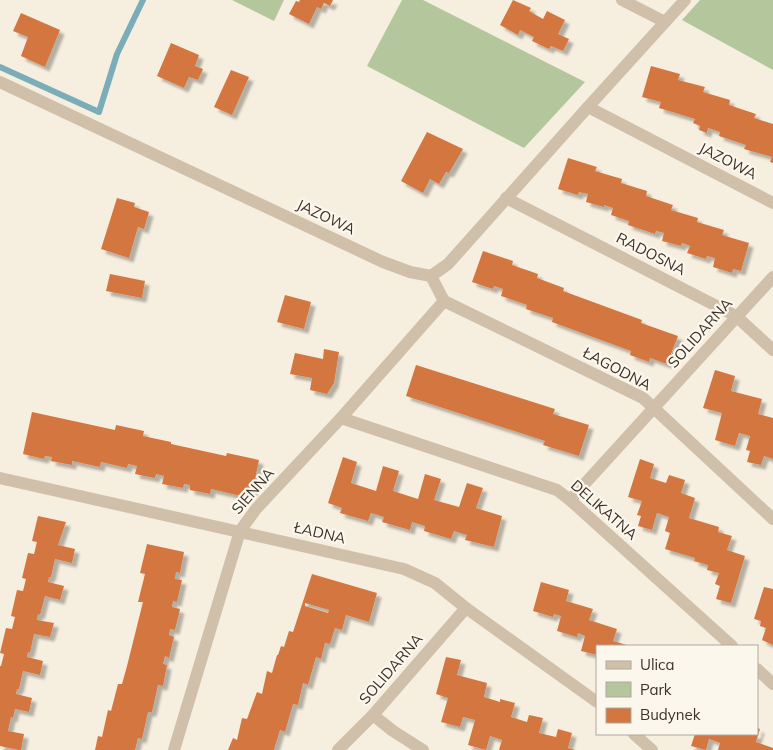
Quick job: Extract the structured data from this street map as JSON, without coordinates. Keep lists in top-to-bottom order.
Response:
{
  "streets": {
    "street": [
      "JAZOWA",
      "RADOSNA",
      "SOLIDARNA",
      "ŁAGODNA",
      "SIENNA",
      "DELIKATNA",
      "ŁADNA"
    ]
  },
  "crossings": [
    ["RADOSNA", "SOLIDARNA"],
    ["SOLIDARNA", "ŁAGODNA"],
    ["SOLIDARNA", "DELIKATNA"],
    ["SOLIDARNA", "ŁADNA"],
    ["ŁAGODNA", "SIENNA"],
    ["SIENNA", "DELIKATNA"],
    ["SIENNA", "ŁADNA"]
  ],
  "legend": ["Ulica", "Park", "Budynek"]
}
